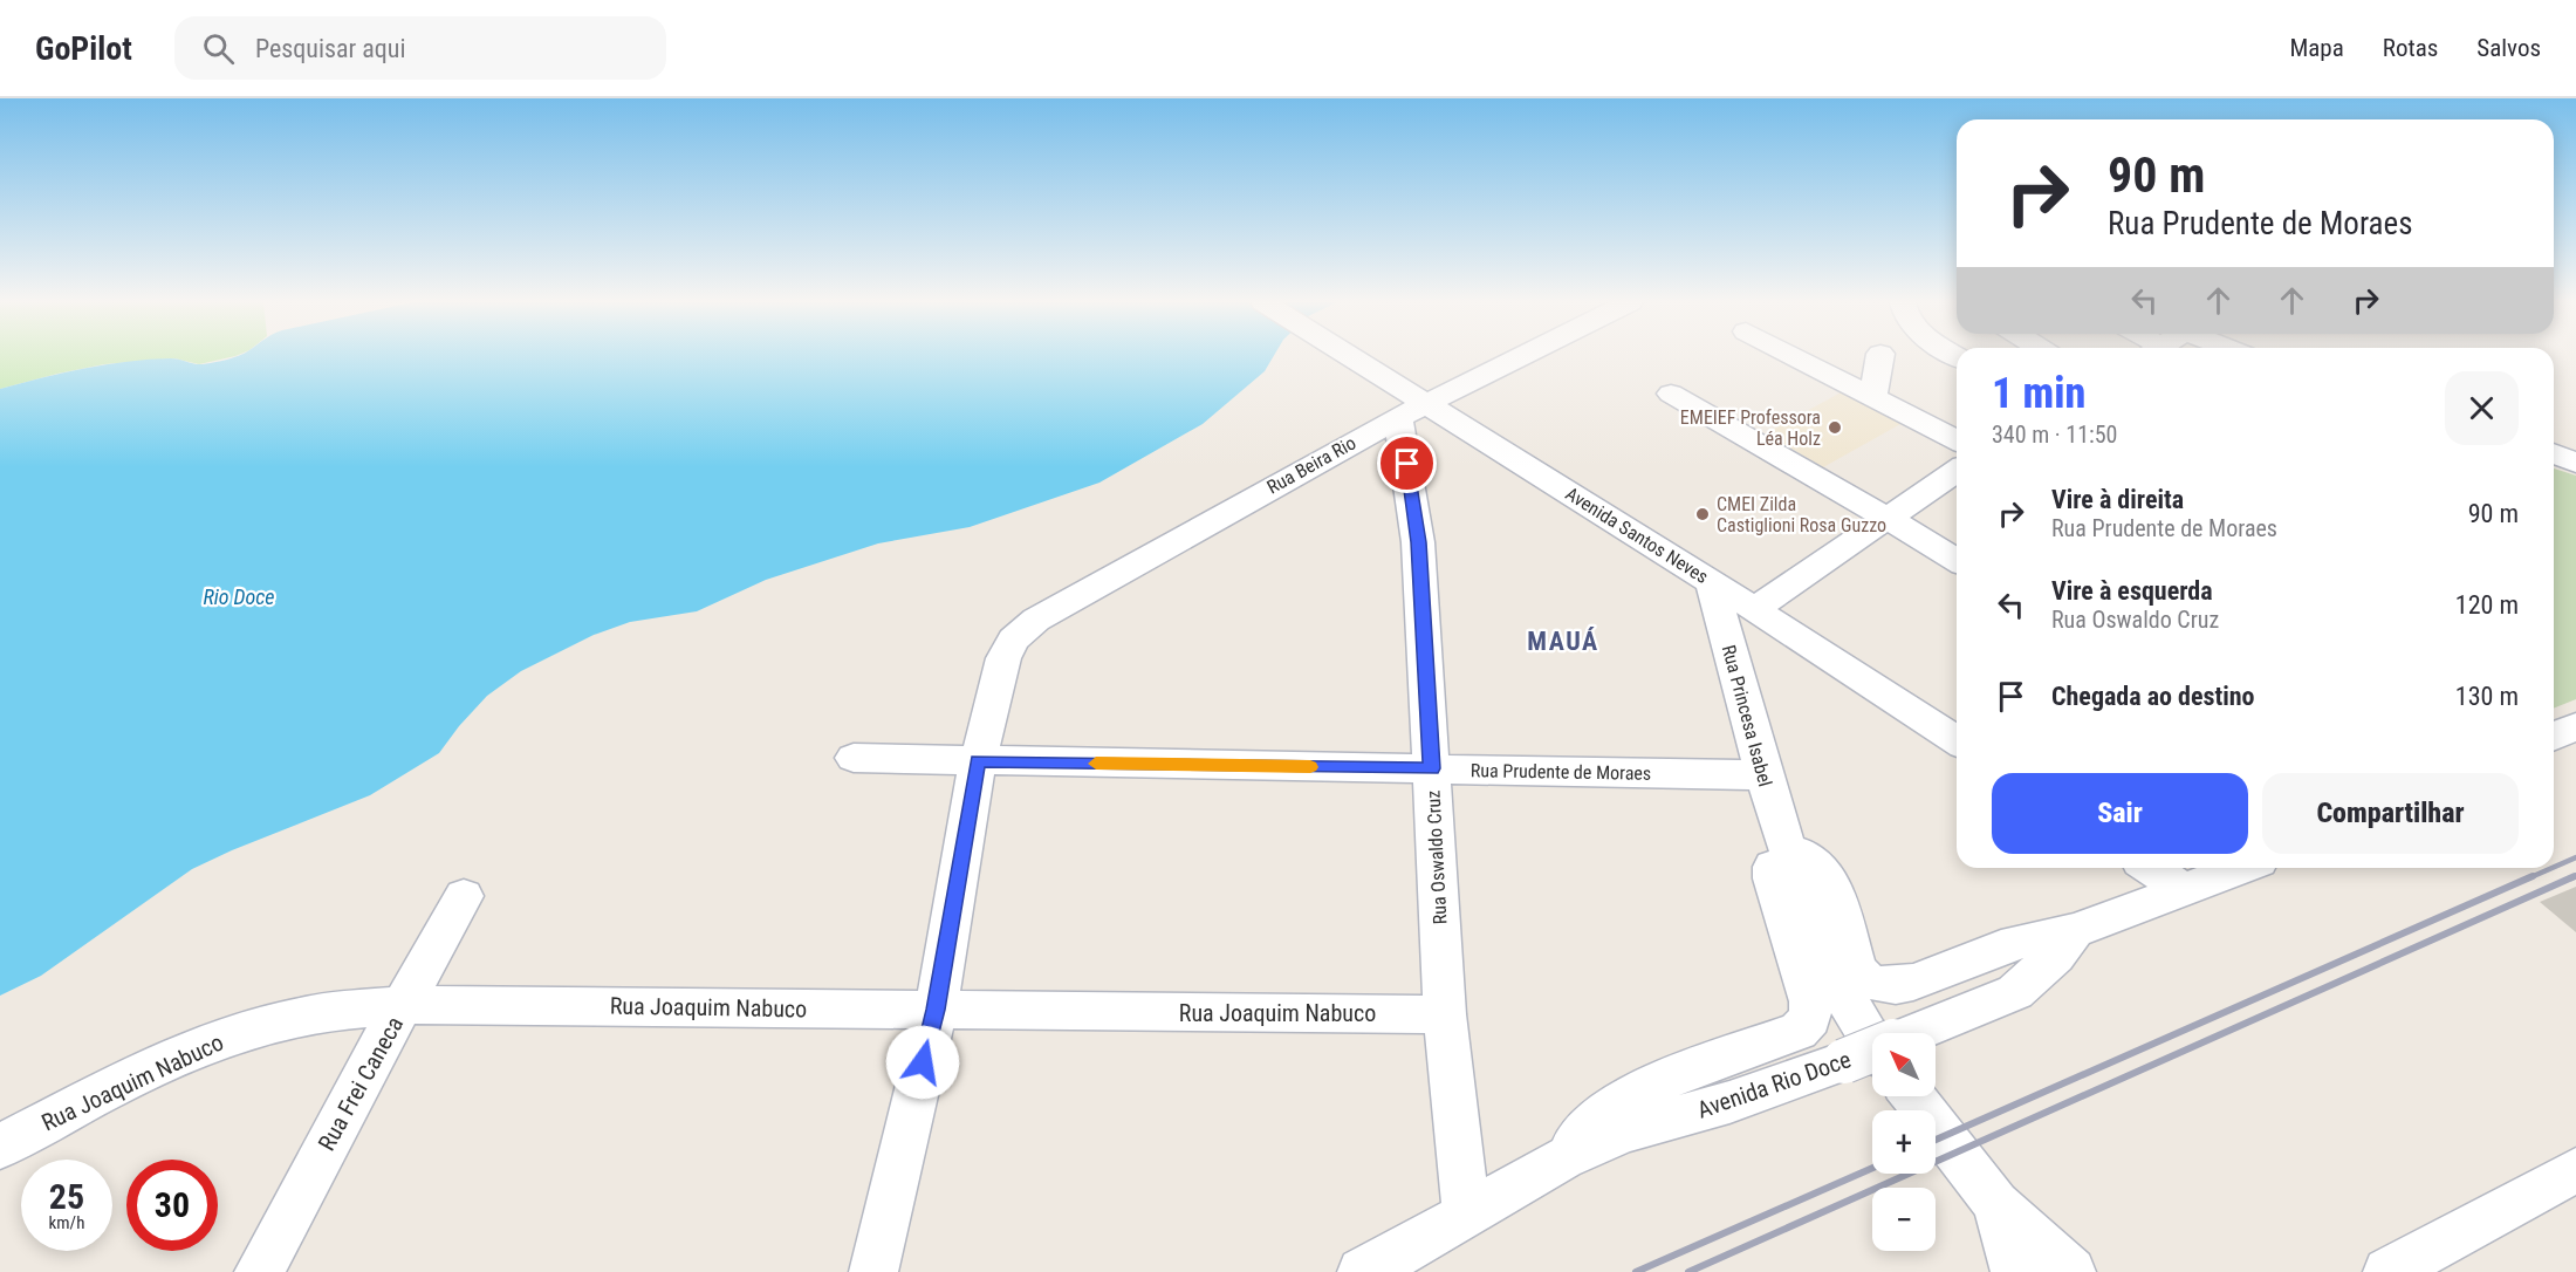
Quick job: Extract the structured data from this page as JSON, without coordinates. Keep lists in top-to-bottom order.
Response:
{
  "streets": {
    "street": [
      "Rua Beira Rio",
      "Avenida Santos Neves",
      "Rua Princesa Isabel",
      "Rua Prudente de Moraes",
      "Rua Oswaldo Cruz",
      "Rua Joaquim Nabuco",
      "Rua Frei Caneca",
      "Avenida Rio Doce"
    ]
  },
  "crossings": [
    ["Rua Beira Rio", "Avenida Santos Neves"],
    ["Rua Beira Rio", "Rua Prudente de Moraes"],
    ["Rua Beira Rio", "Rua Oswaldo Cruz"],
    ["Rua Beira Rio", "Rua Joaquim Nabuco"],
    ["Avenida Santos Neves", "Rua Princesa Isabel"],
    ["Avenida Santos Neves", "Rua Oswaldo Cruz"],
    ["Rua Princesa Isabel", "Rua Prudente de Moraes"],
    ["Rua Prudente de Moraes", "Rua Oswaldo Cruz"],
    ["Rua Oswaldo Cruz", "Rua Joaquim Nabuco"],
    ["Rua Oswaldo Cruz", "Avenida Rio Doce"],
    ["Rua Joaquim Nabuco", "Rua Frei Caneca"]
  ],
  "districts": ["MAUÁ"],
  "water": ["Rio Doce"],
  "places": ["EMEIEF Professora Léa Holz", "CMEI Zilda Castiglioni Rosa Guzzo"],
  "north": "top left",
  "page": {
    "header": "GoPilot",
    "search": "Pesquisar aqui",
    "nav": ["Mapa", "Rotas", "Salvos"],
    "turn": ["90 m", "Rua Prudente de Moraes"],
    "heading": ["1 min", "340 m · 11:50"],
    "list": [
      {
        "name": "Vire à direita",
        "note": "Rua Prudente de Moraes",
        "value": "90 m"
      },
      {
        "name": "Vire à esquerda",
        "note": "Rua Oswaldo Cruz",
        "value": "120 m"
      },
      {
        "name": "Chegada ao destino",
        "value": "130 m"
      }
    ],
    "buttons": ["Sair", "Compartilhar"],
    "map_buttons": ["+", "−"],
    "speed": "25 km/h",
    "limit": "30"
  }
}
